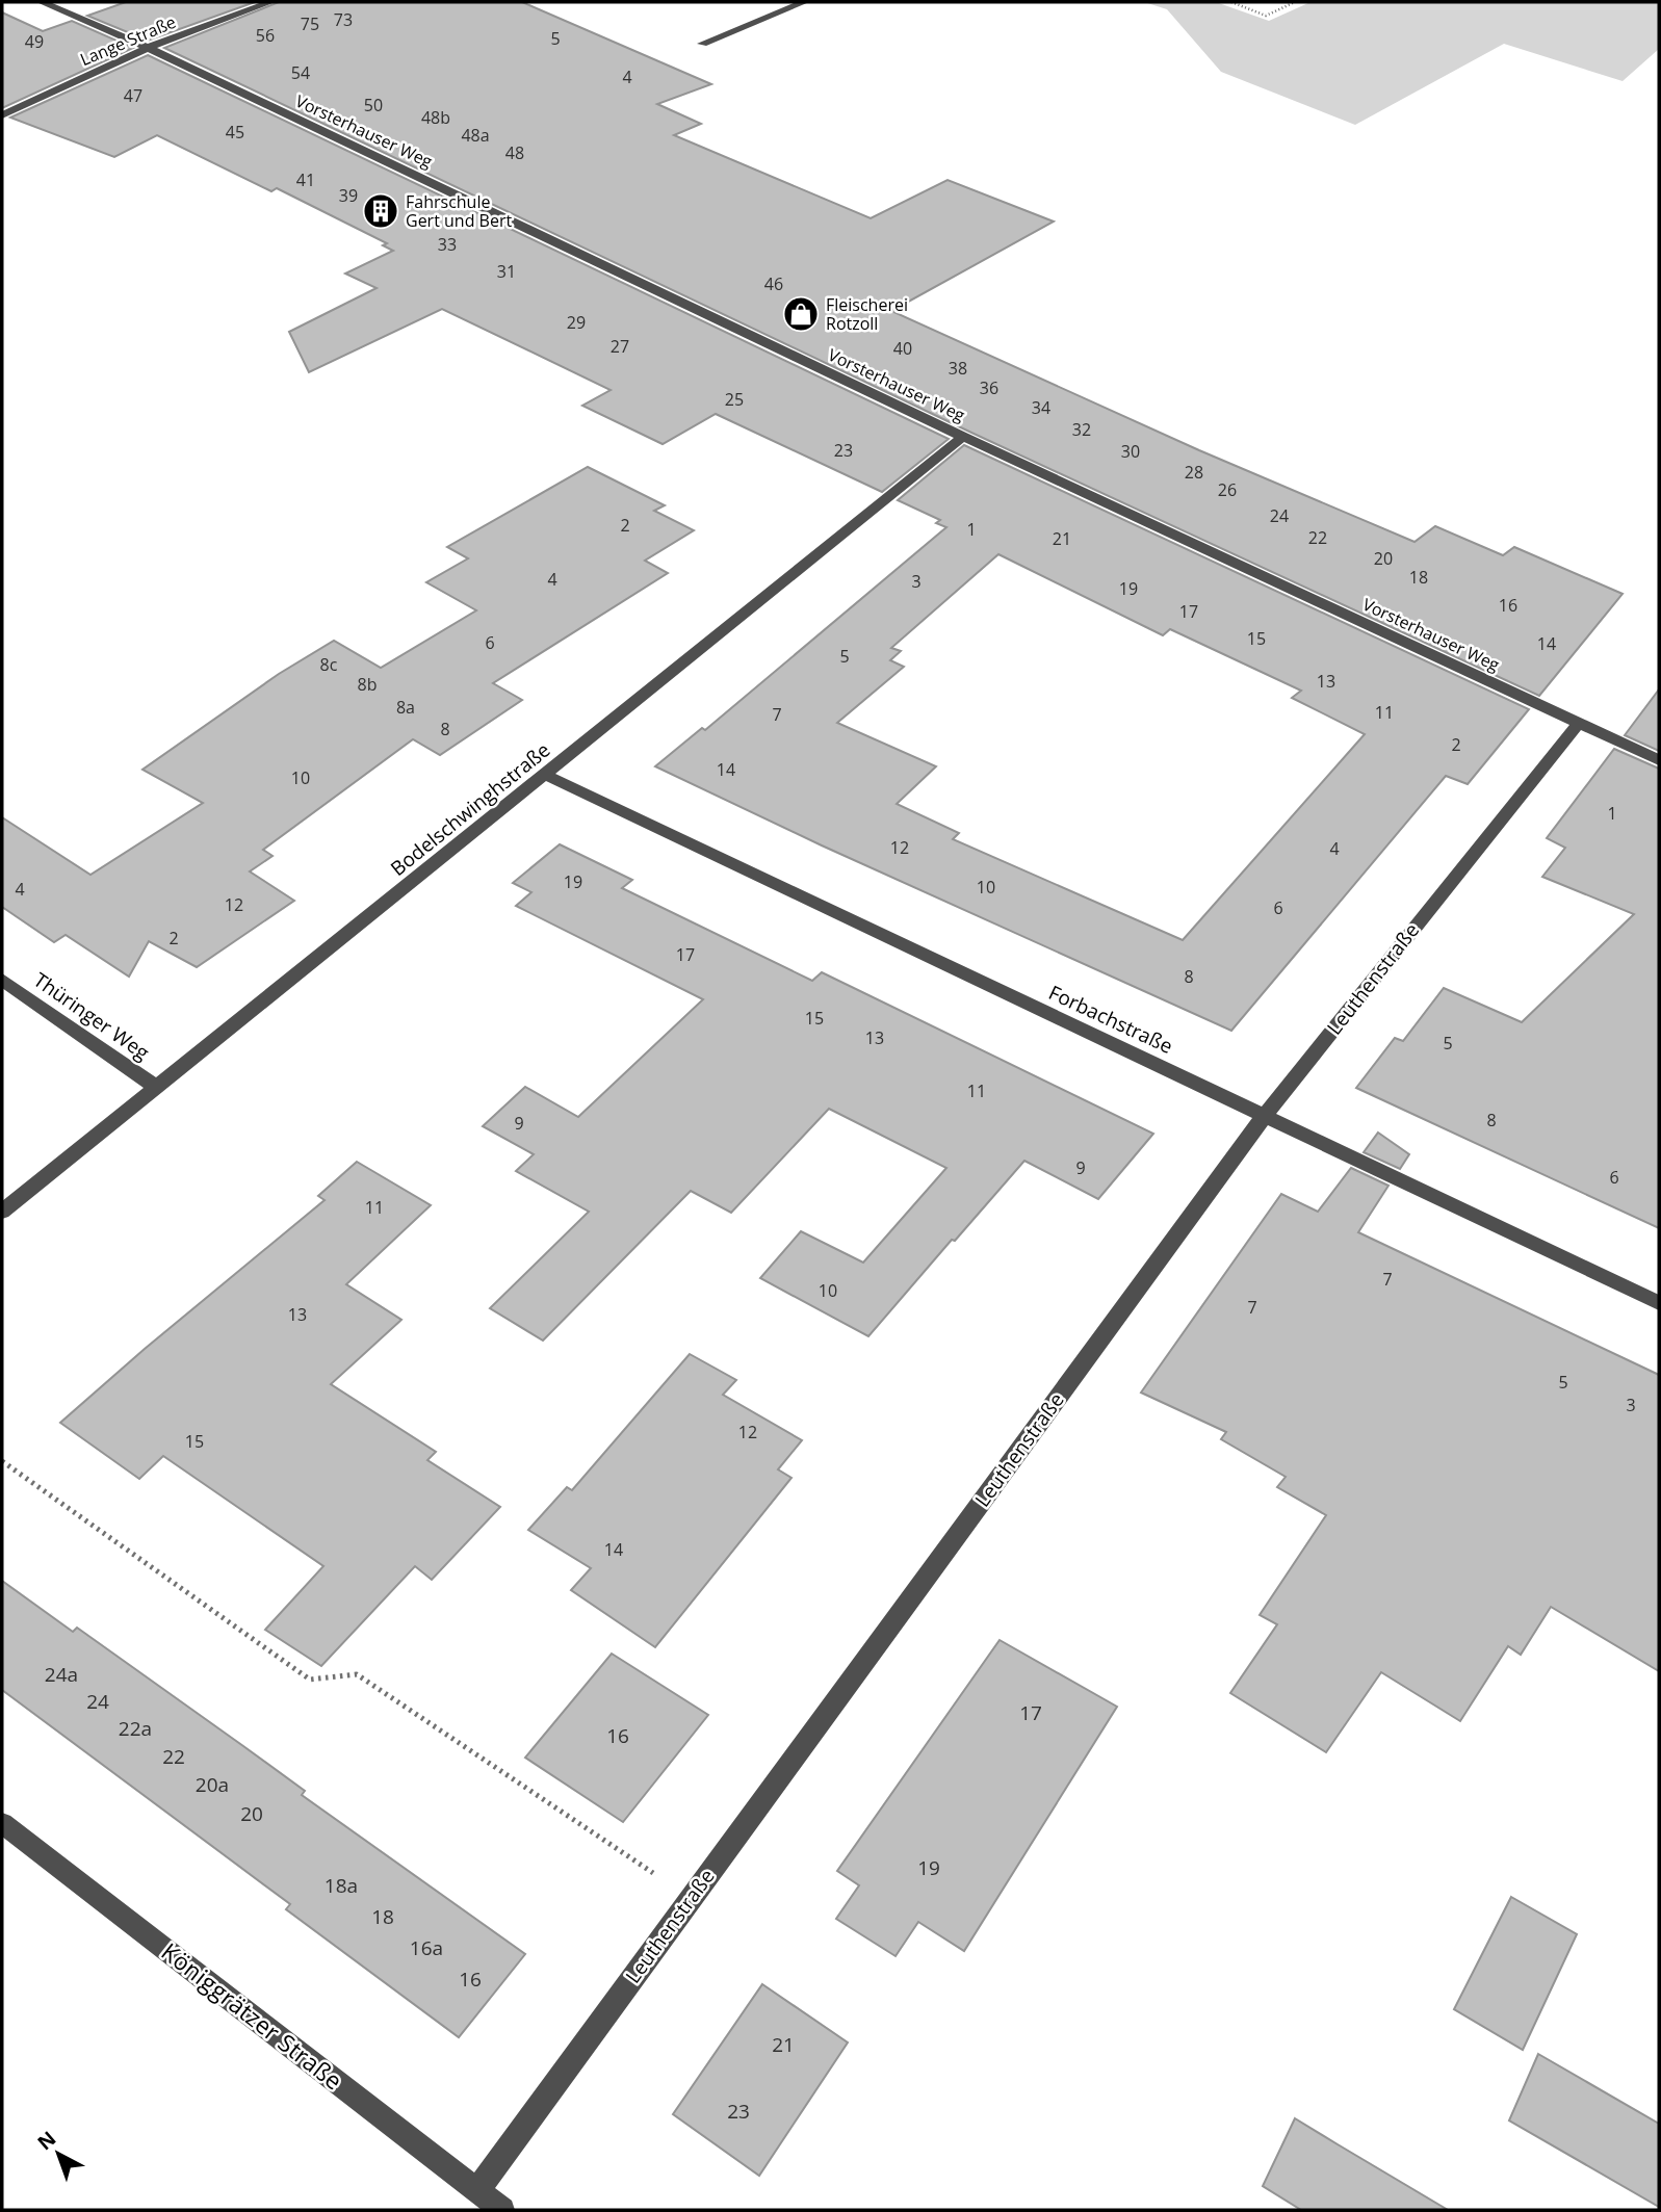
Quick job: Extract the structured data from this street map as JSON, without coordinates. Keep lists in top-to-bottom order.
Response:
{
  "streets": {
    "street": [
      "Lange Straße",
      "Vorsterhauser Weg",
      "Bodelschwinghstraße",
      "Leuthenstraße",
      "Thüringer Weg",
      "Forbachstraße",
      "Königgrätzer Straße"
    ]
  },
  "crossings": [
    ["Lange Straße", "Vorsterhauser Weg"],
    ["Vorsterhauser Weg", "Bodelschwinghstraße"],
    ["Vorsterhauser Weg", "Leuthenstraße"],
    ["Bodelschwinghstraße", "Thüringer Weg"],
    ["Bodelschwinghstraße", "Forbachstraße"],
    ["Leuthenstraße", "Forbachstraße"],
    ["Leuthenstraße", "Königgrätzer Straße"]
  ],
  "places": {
    "building": ["Fahrschule Gert und Bert"],
    "shop": ["Fleischerei Rotzoll"]
  },
  "house_numbers": [
    "73",
    "75",
    "56",
    "5",
    "49",
    "54",
    "4",
    "47",
    "50",
    "48b",
    "45",
    "48a",
    "48",
    "41",
    "39",
    "33",
    "31",
    "46",
    "29",
    "27",
    "40",
    "38",
    "36",
    "25",
    "34",
    "32",
    "23",
    "30",
    "28",
    "26",
    "24",
    "2",
    "1",
    "22",
    "21",
    "20",
    "18",
    "4",
    "3",
    "19",
    "16",
    "17",
    "15",
    "6",
    "14",
    "5",
    "8c",
    "13",
    "8b",
    "8a",
    "11",
    "7",
    "8",
    "2",
    "14",
    "10",
    "1",
    "12",
    "4",
    "19",
    "10",
    "4",
    "12",
    "6",
    "2",
    "17",
    "8",
    "15",
    "13",
    "5",
    "11",
    "8",
    "9",
    "9",
    "6",
    "11",
    "7",
    "10",
    "7",
    "13",
    "5",
    "3",
    "12",
    "15",
    "14",
    "24a",
    "24",
    "17",
    "22a",
    "16",
    "22",
    "20a",
    "20",
    "19",
    "18a",
    "18",
    "16a",
    "16",
    "21",
    "23"
  ],
  "north": "top left"
}
